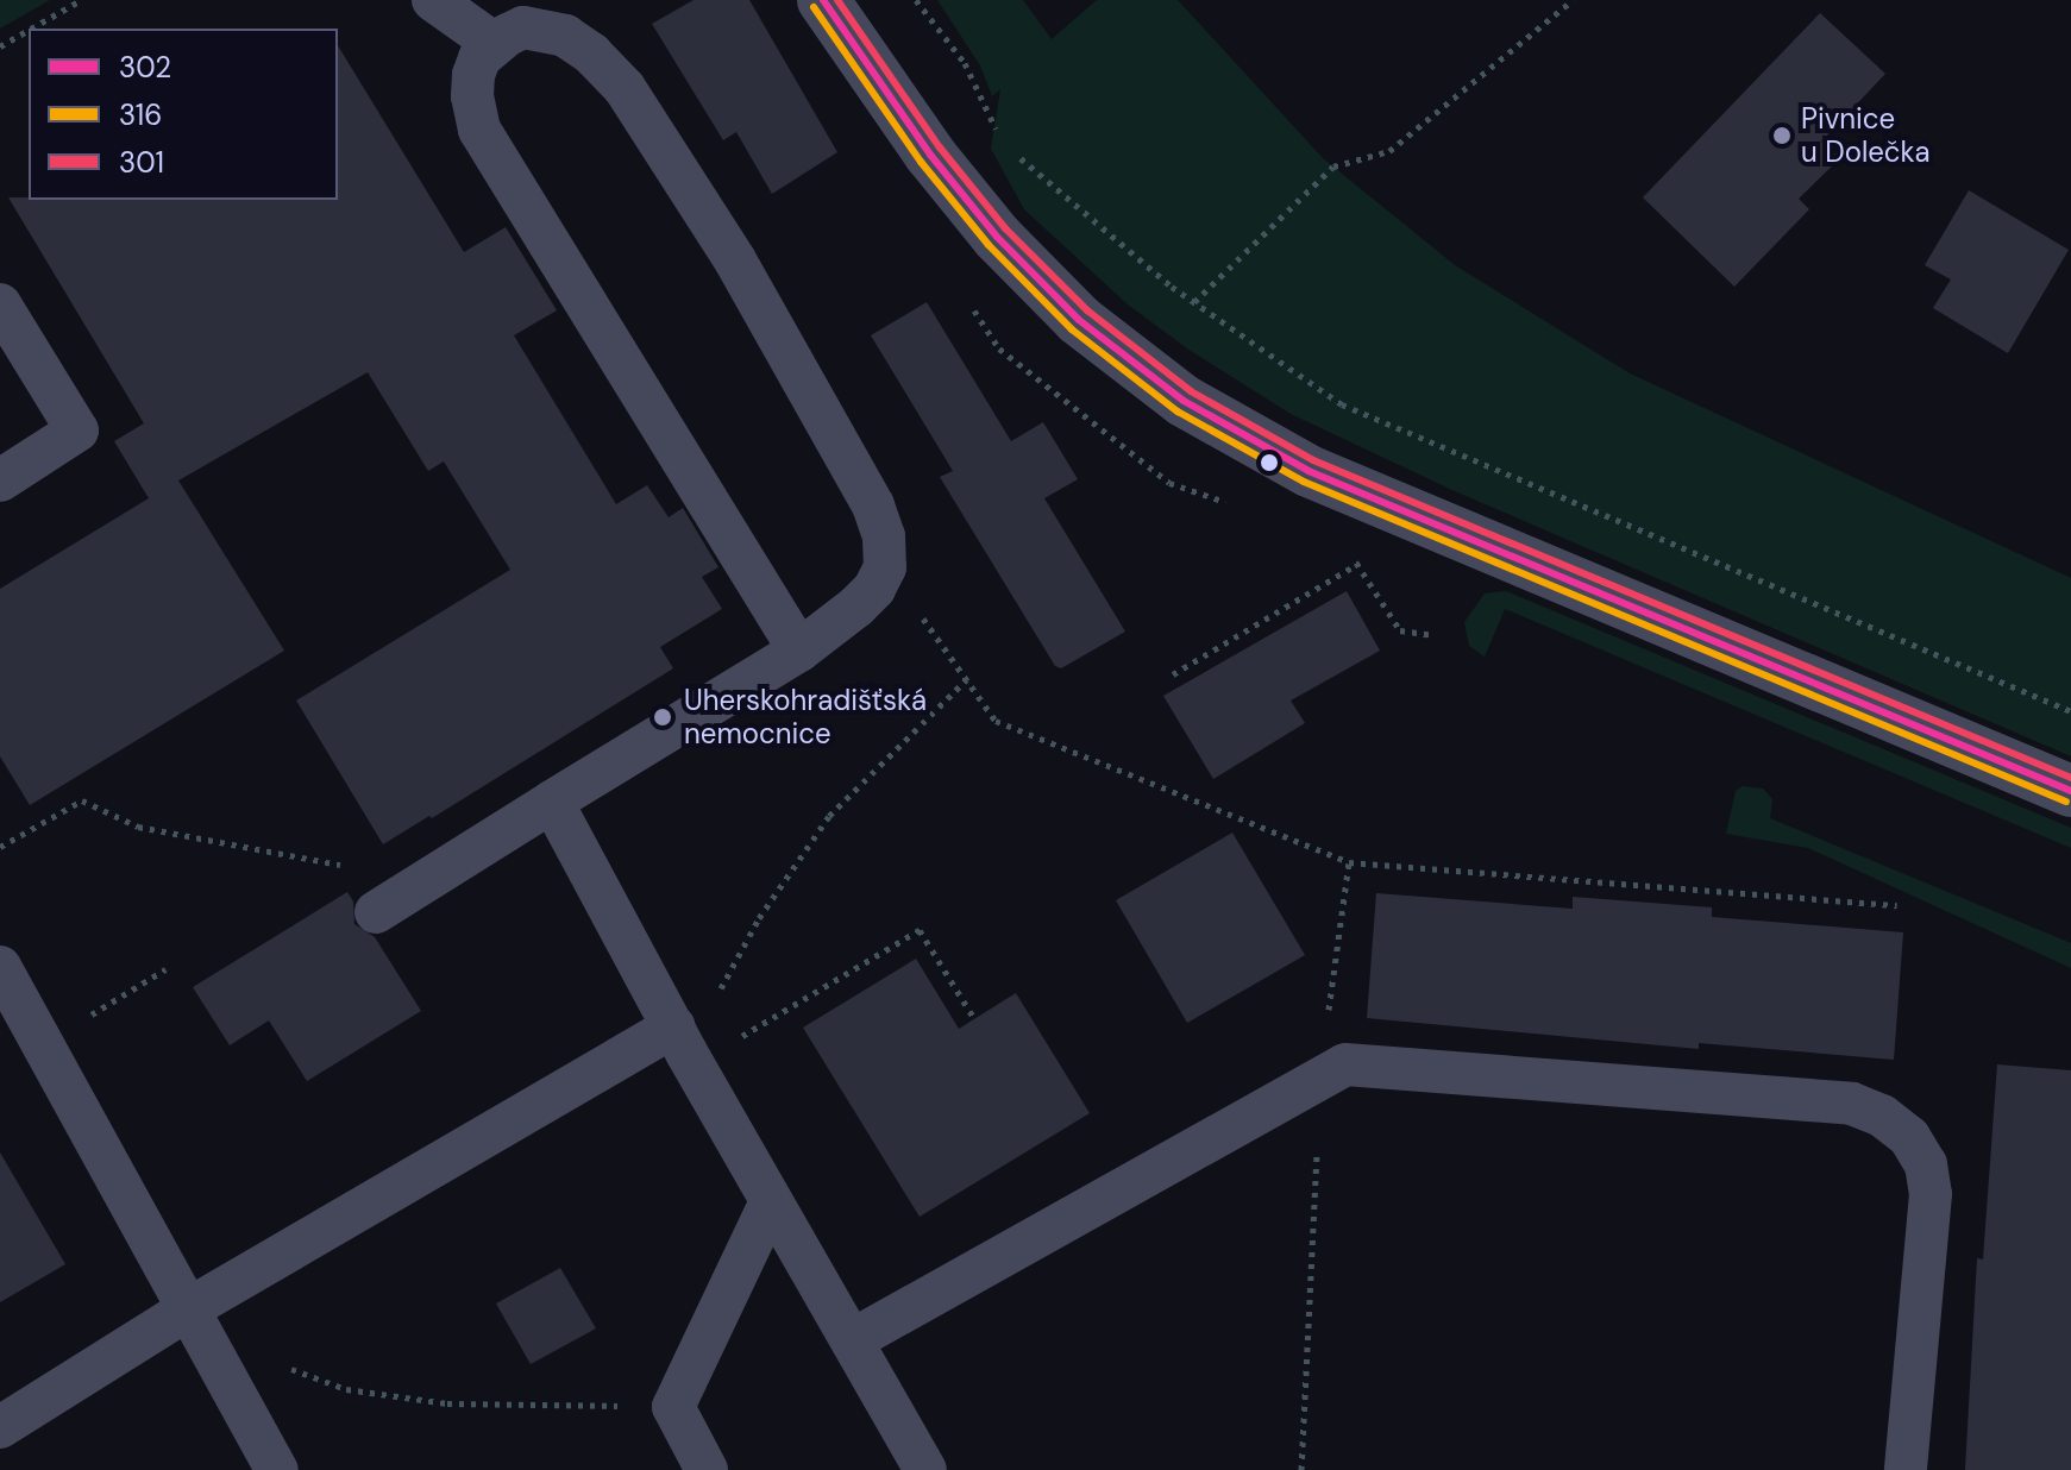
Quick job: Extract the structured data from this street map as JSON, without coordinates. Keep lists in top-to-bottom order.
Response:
{
  "places": ["Pivnice u Dolečka", "Uherskohradišťská nemocnice"],
  "lines": ["transit line 302", "transit line 301", "transit line 316"],
  "legend": ["302", "316", "301"]
}
